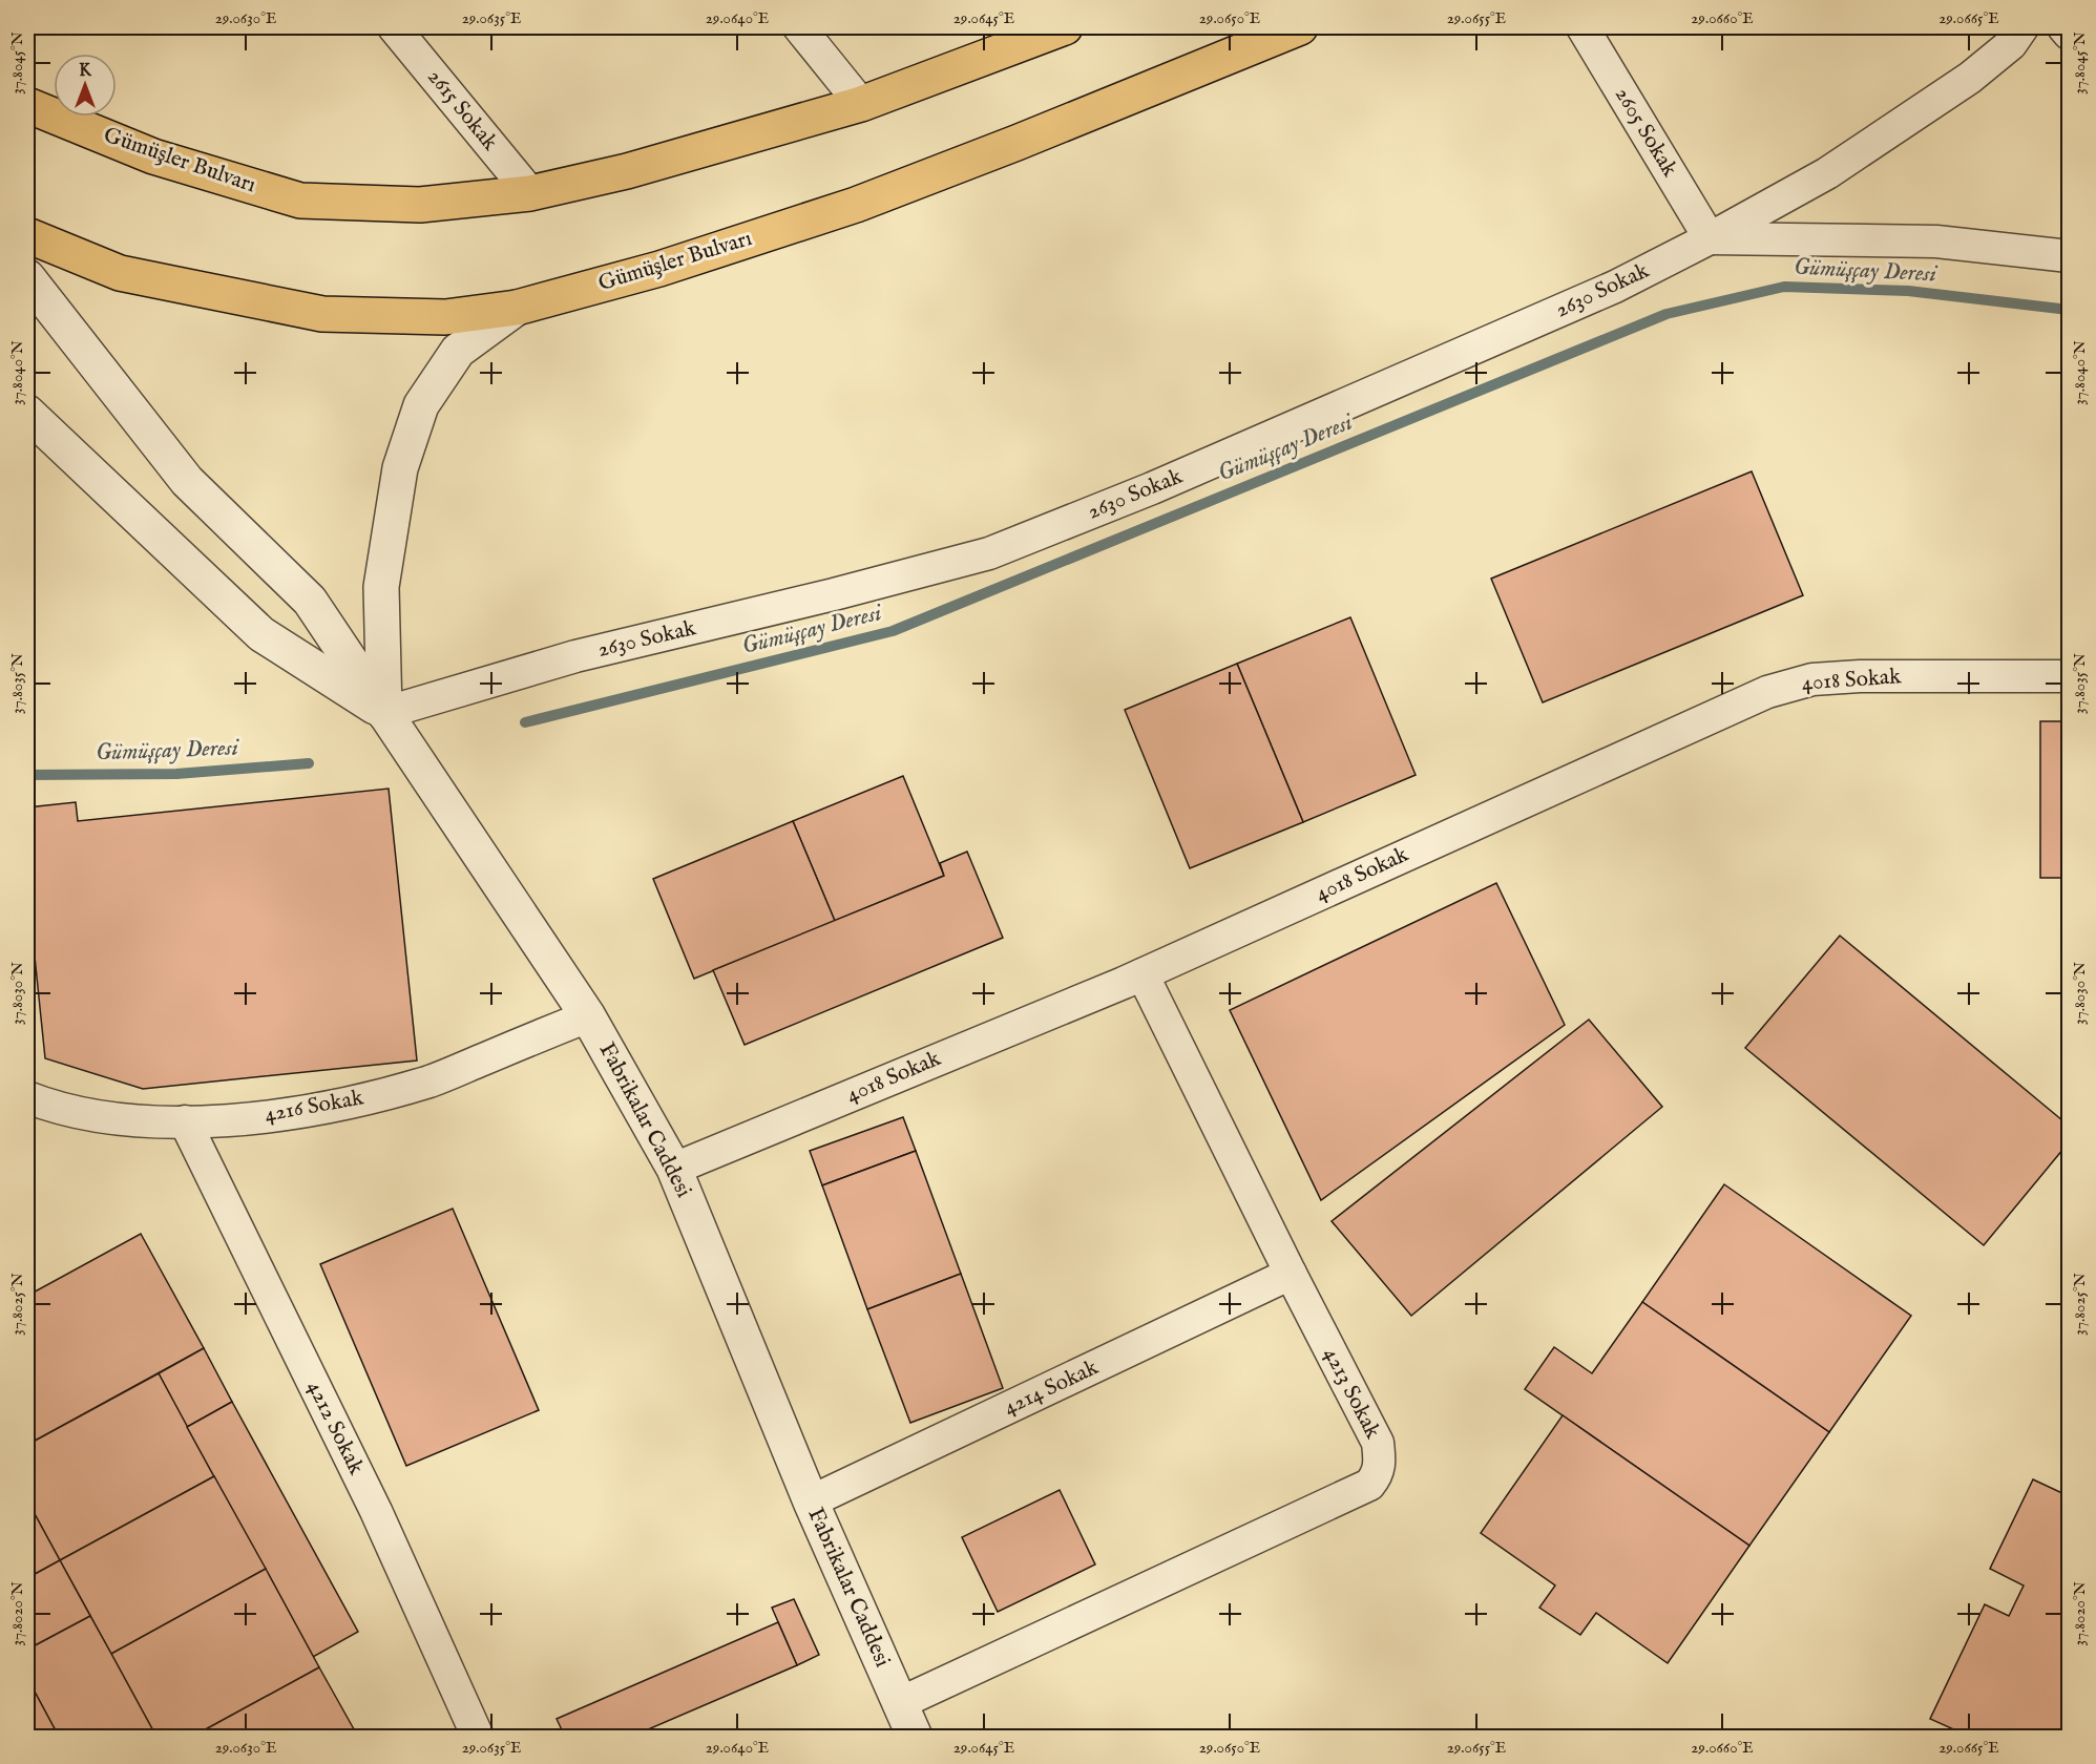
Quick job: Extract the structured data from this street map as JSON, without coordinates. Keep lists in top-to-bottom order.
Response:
{
  "streets": {
    "main road": ["Gümüşler Bulvarı"],
    "street": [
      "2615 Sokak",
      "2605 Sokak",
      "2630 Sokak",
      "4018 Sokak",
      "4216 Sokak",
      "Fabrikalar Caddesi",
      "4214 Sokak",
      "4213 Sokak",
      "4212 Sokak"
    ]
  },
  "crossings": [
    ["2615 Sokak", "Gümüşler Bulvarı"],
    ["2605 Sokak", "2630 Sokak"],
    ["2630 Sokak", "Fabrikalar Caddesi"],
    ["4018 Sokak", "Fabrikalar Caddesi"],
    ["4018 Sokak", "4213 Sokak"],
    ["4216 Sokak", "Fabrikalar Caddesi"],
    ["4216 Sokak", "4212 Sokak"],
    ["Fabrikalar Caddesi", "4214 Sokak"],
    ["Fabrikalar Caddesi", "4213 Sokak"],
    ["4214 Sokak", "4213 Sokak"]
  ],
  "water": ["Gümüşçay Deresi"],
  "north": "top",
  "coordinates": [
    "29.0630°E",
    "29.0635°E",
    "29.0640°E",
    "29.0645°E",
    "29.0650°E",
    "29.0655°E",
    "29.0660°E",
    "29.0665°E",
    "37.8045°N",
    "37.8040°N",
    "37.8035°N",
    "37.8030°N",
    "37.8025°N",
    "37.8020°N"
  ]
}
